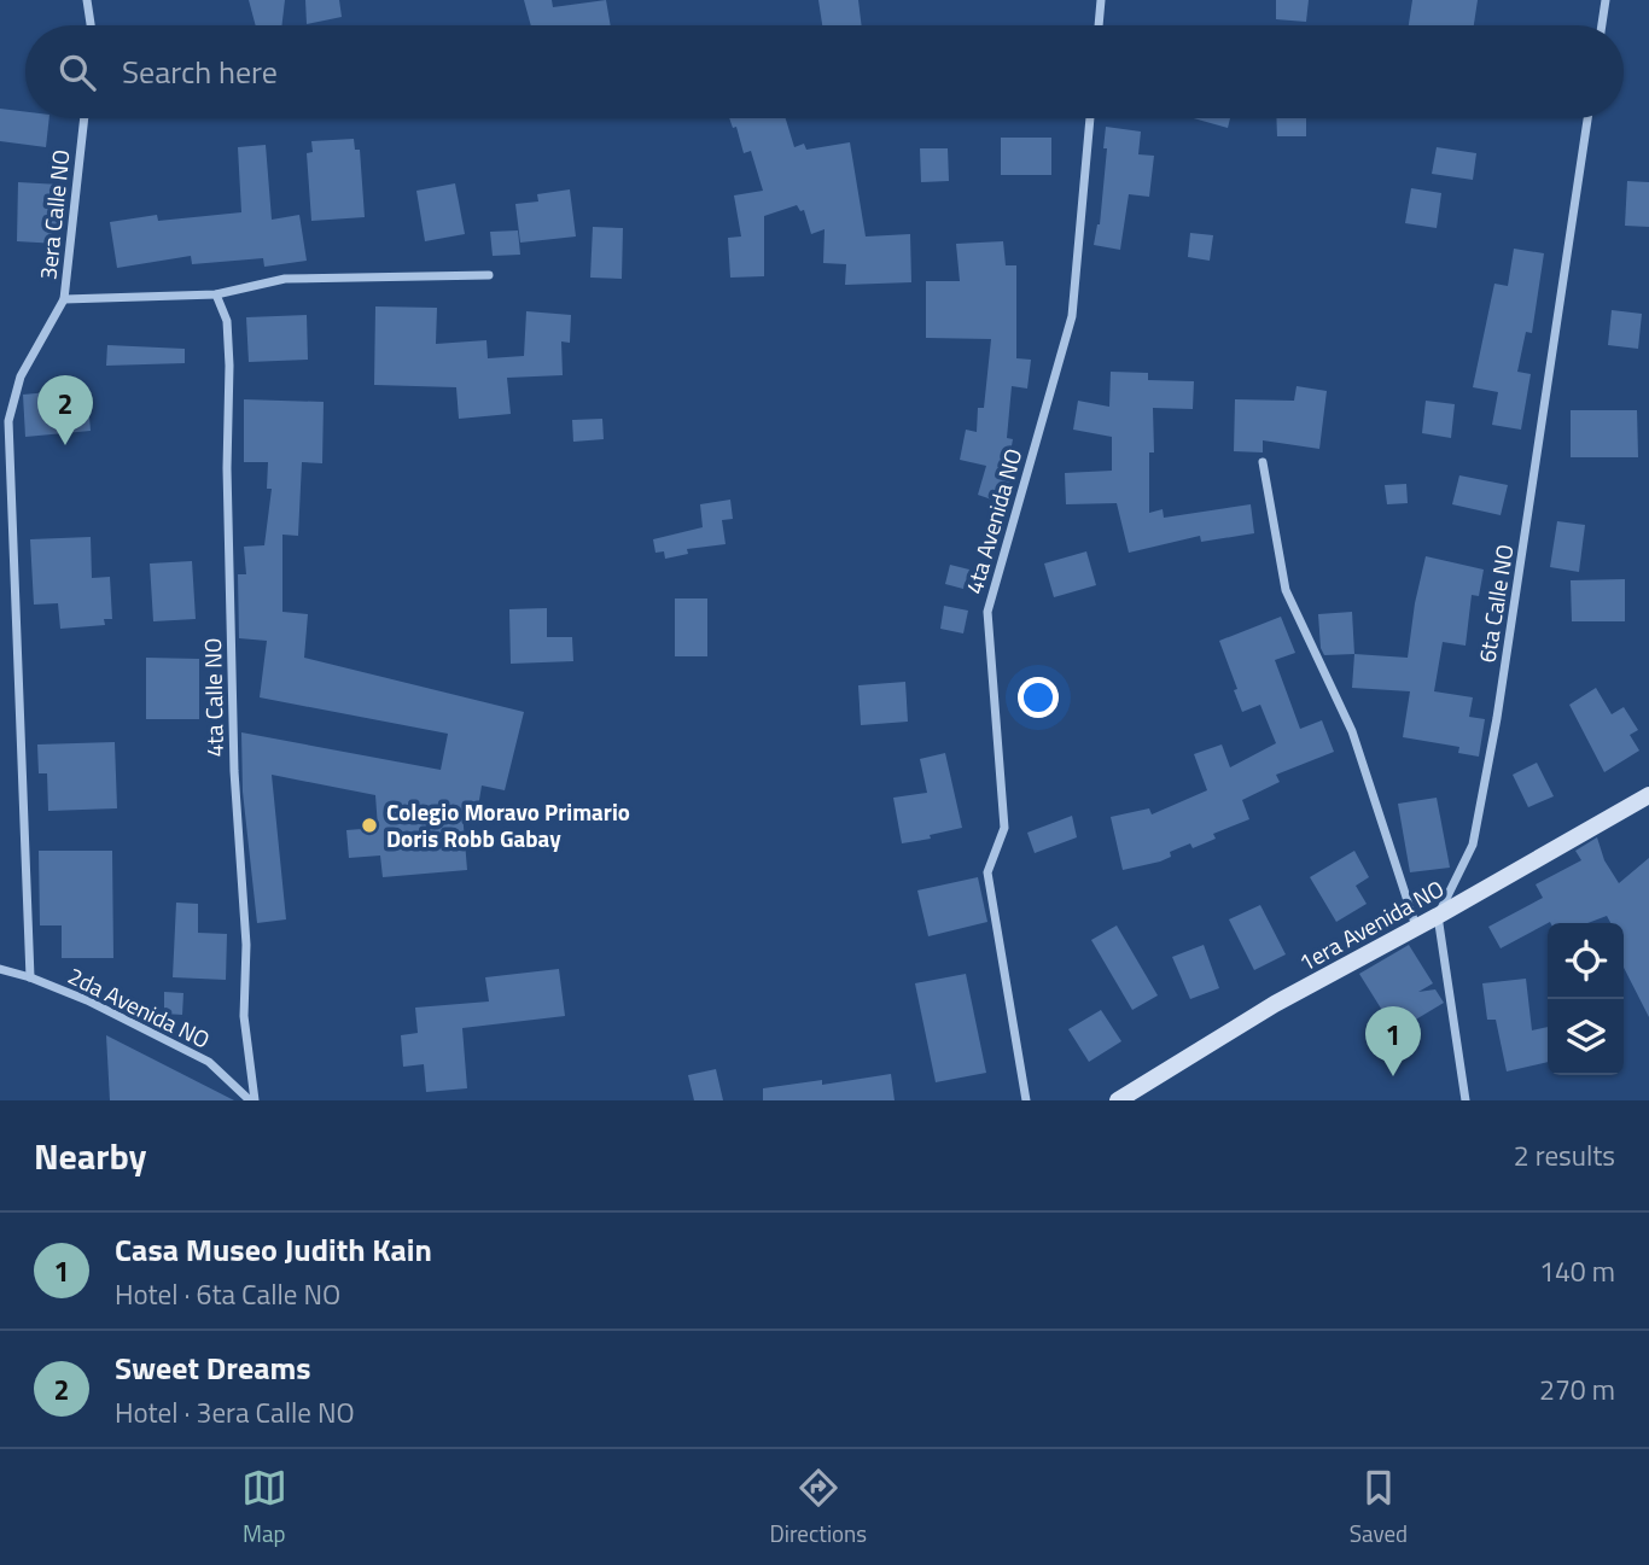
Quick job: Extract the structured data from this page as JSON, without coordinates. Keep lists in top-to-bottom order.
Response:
{
  "streets": {
    "street": [
      "3era Calle NO",
      "4ta Avenida NO",
      "6ta Calle NO",
      "4ta Calle NO",
      "1era Avenida NO",
      "2da Avenida NO"
    ]
  },
  "crossings": [
    ["3era Calle NO", "2da Avenida NO"],
    ["6ta Calle NO", "1era Avenida NO"],
    ["4ta Calle NO", "2da Avenida NO"]
  ],
  "places": ["Colegio Moravo Primario Doris Robb Gabay"],
  "page": {
    "search": "Search here",
    "pins": ["2", "1"],
    "heading": ["Nearby", "2 results"],
    "list": [
      {
        "mark": "1",
        "name": "Casa Museo Judith Kain",
        "note": "Hotel · 6ta Calle NO",
        "value": "140 m"
      },
      {
        "mark": "2",
        "name": "Sweet Dreams",
        "note": "Hotel · 3era Calle NO",
        "value": "270 m"
      }
    ],
    "nav": ["Map", "Directions", "Saved"]
  }
}
